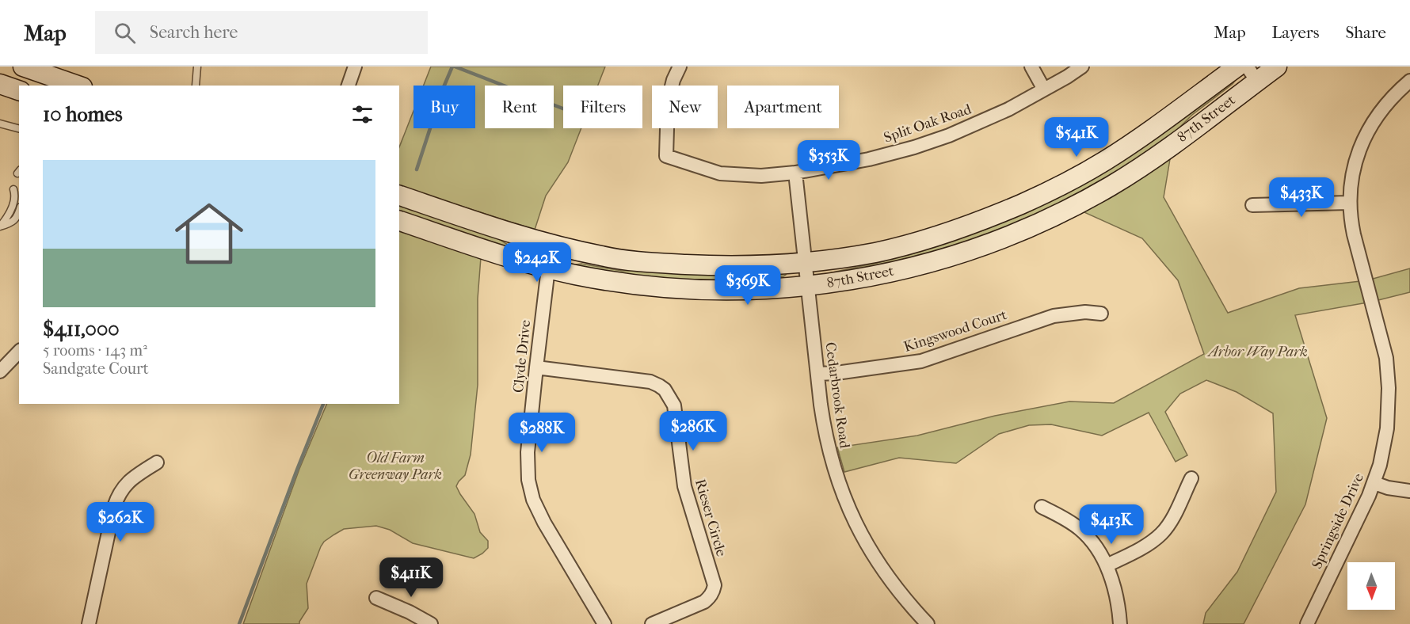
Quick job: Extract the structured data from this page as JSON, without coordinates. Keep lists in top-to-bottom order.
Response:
{
  "streets": {
    "street": [
      "87th Street",
      "Split Oak Road",
      "Kingswood Court",
      "Clyde Drive",
      "Cedarbrook Road",
      "Rieser Circle",
      "Springside Drive"
    ]
  },
  "crossings": [
    ["87th Street", "Clyde Drive"],
    ["87th Street", "Cedarbrook Road"],
    ["Split Oak Road", "Cedarbrook Road"],
    ["Kingswood Court", "Cedarbrook Road"],
    ["Clyde Drive", "Rieser Circle"]
  ],
  "parks": ["Arbor Way Park", "Old Farm Greenway Park"],
  "north": "bottom",
  "page": {
    "header": "Map",
    "search": "Search here",
    "nav": ["Map", "Layers", "Share"],
    "chip": [
      "Buy",
      "Rent",
      "Filters",
      "New",
      "Apartment"
    ],
    "heading": "10 homes",
    "price": [
      "$541K",
      "$353K",
      "$433K",
      "$242K",
      "$369K",
      "$286K",
      "$288K",
      "$262K",
      "$413K",
      "$411K"
    ],
    "list": [
      {
        "name": "$411,000",
        "note": "5 rooms · 143 m² · Sandgate Court"
      }
    ]
  }
}
